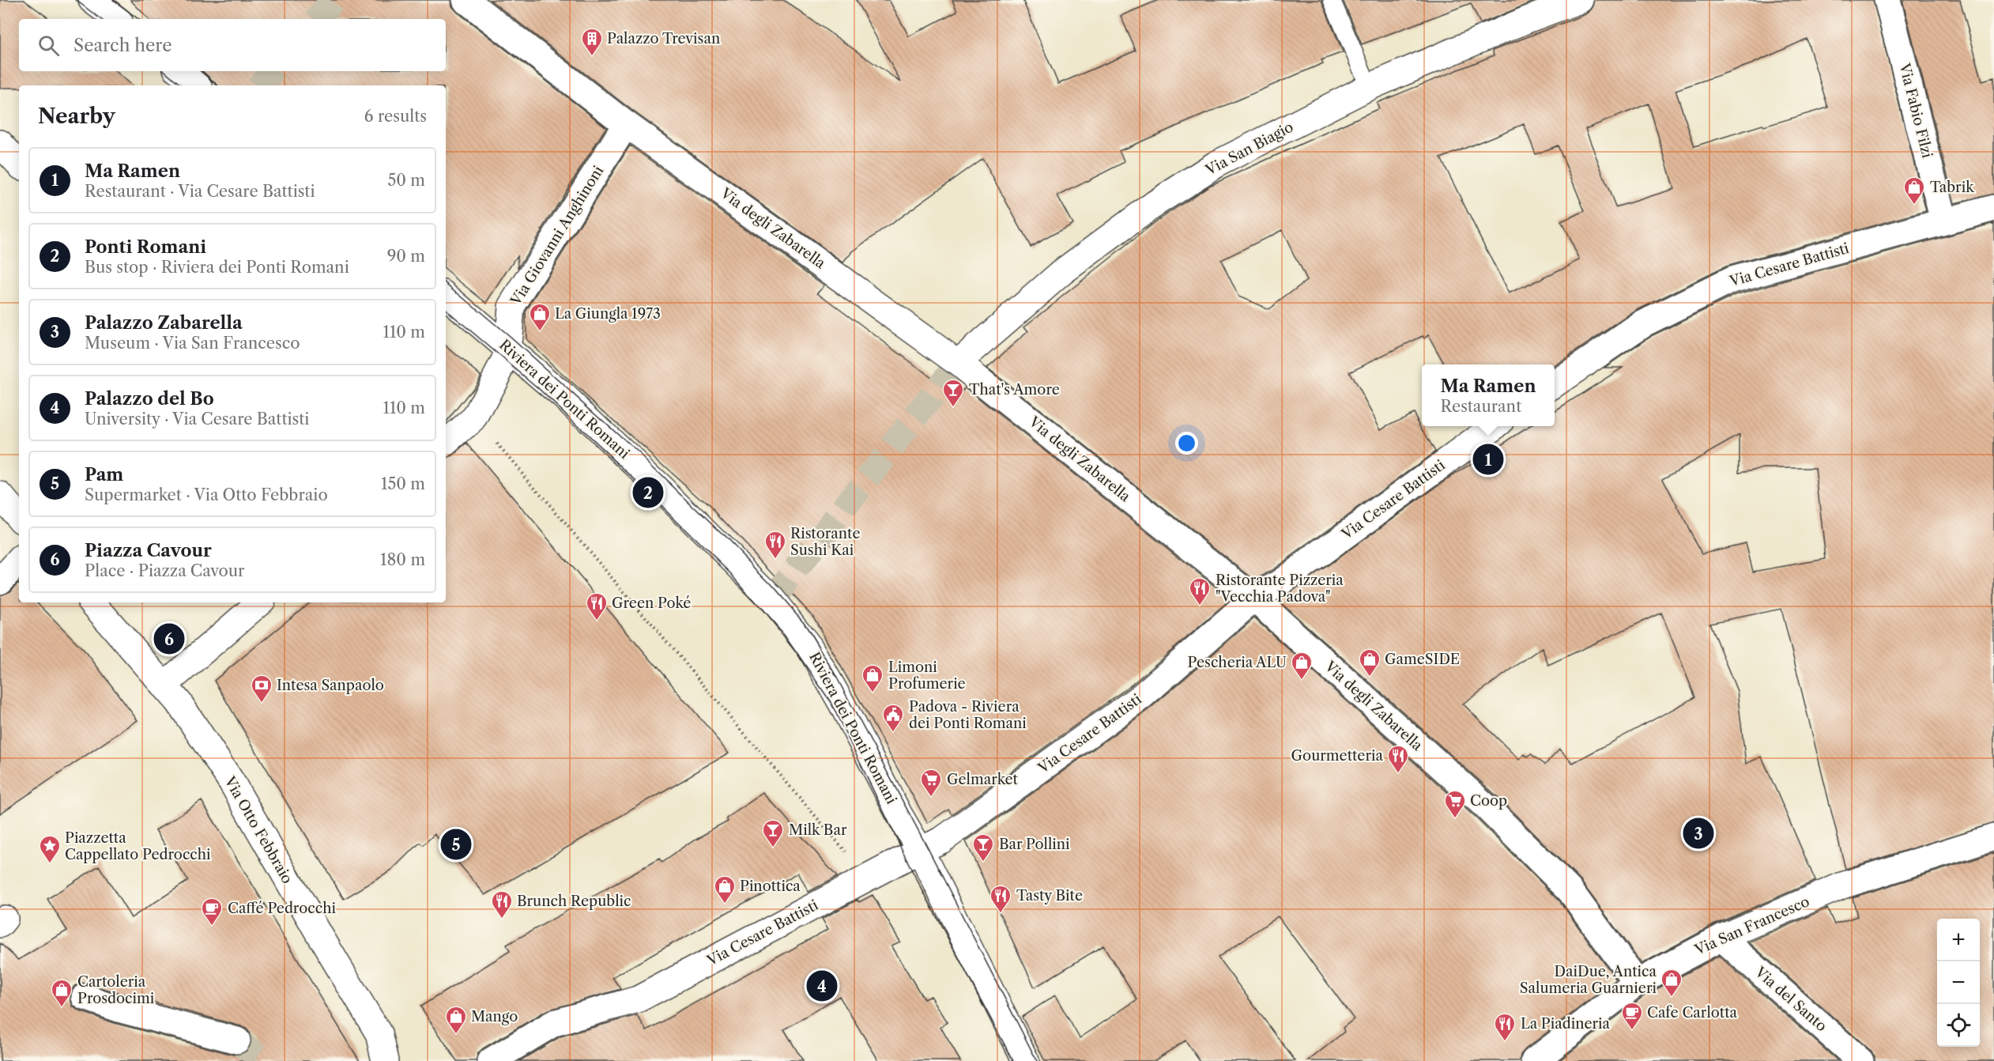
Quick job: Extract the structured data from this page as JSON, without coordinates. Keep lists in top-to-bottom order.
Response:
{
  "streets": {
    "street": [
      "Via Fabio Filzi",
      "Via San Biagio",
      "Via degli Zabarella",
      "Via Giovanni Anghinoni",
      "Via Cesare Battisti",
      "Riviera dei Ponti Romani",
      "Via Otto Febbraio",
      "Via San Francesco",
      "Via del Santo"
    ]
  },
  "crossings": [
    ["Via Fabio Filzi", "Via Cesare Battisti"],
    ["Via San Biagio", "Via degli Zabarella"],
    ["Via degli Zabarella", "Via Giovanni Anghinoni"],
    ["Via degli Zabarella", "Via Cesare Battisti"],
    ["Via degli Zabarella", "Via San Francesco"],
    ["Via Giovanni Anghinoni", "Riviera dei Ponti Romani"],
    ["Via Cesare Battisti", "Riviera dei Ponti Romani"],
    ["Via San Francesco", "Via del Santo"]
  ],
  "places": {
    "building": ["Palazzo Trevisan"],
    "shop": [
      "Tabrik",
      "La Giungla 1973",
      "GameSIDE",
      "Pescheria ALU",
      "Limoni Profumerie",
      "Pinottica",
      "DaiDue, Antica Salumeria Guarnieri",
      "Cartoleria Prosdocimi",
      "Mango"
    ],
    "bar": ["That's Amore", "Milk Bar", "Bar Pollini"],
    "restaurant": [
      "Ristorante Sushi Kai",
      "Ristorante Pizzeria \"Vecchia Padova\"",
      "Green Poké",
      "Gourmetteria",
      "Tasty Bite",
      "Brunch Republic",
      "La Piadineria"
    ],
    "bank": ["Intesa Sanpaolo"],
    "public building": ["Padova - Riviera dei Ponti Romani"],
    "supermarket": ["Gelmarket", "Coop"],
    "place": ["Piazzetta Cappellato Pedrocchi"],
    "cafe": ["Caffé Pedrocchi", "Cafe Carlotta"]
  },
  "page": {
    "search": "Search here",
    "heading": ["Nearby", "6 results"],
    "list": [
      {
        "mark": "1",
        "name": "Ma Ramen",
        "note": "Restaurant · Via Cesare Battisti",
        "value": "50 m"
      },
      {
        "mark": "2",
        "name": "Ponti Romani",
        "note": "Bus stop · Riviera dei Ponti Romani",
        "value": "90 m"
      },
      {
        "mark": "3",
        "name": "Palazzo Zabarella",
        "note": "Museum · Via San Francesco",
        "value": "110 m"
      },
      {
        "mark": "4",
        "name": "Palazzo del Bo",
        "note": "University · Via Cesare Battisti",
        "value": "110 m"
      },
      {
        "mark": "5",
        "name": "Pam",
        "note": "Supermarket · Via Otto Febbraio",
        "value": "150 m"
      },
      {
        "mark": "6",
        "name": "Piazza Cavour",
        "note": "Place · Piazza Cavour",
        "value": "180 m"
      }
    ],
    "popup": ["Ma Ramen", "Restaurant"],
    "pins": [
      "1",
      "2",
      "6",
      "3",
      "5",
      "4"
    ],
    "map_buttons": ["+", "−"]
  }
}
